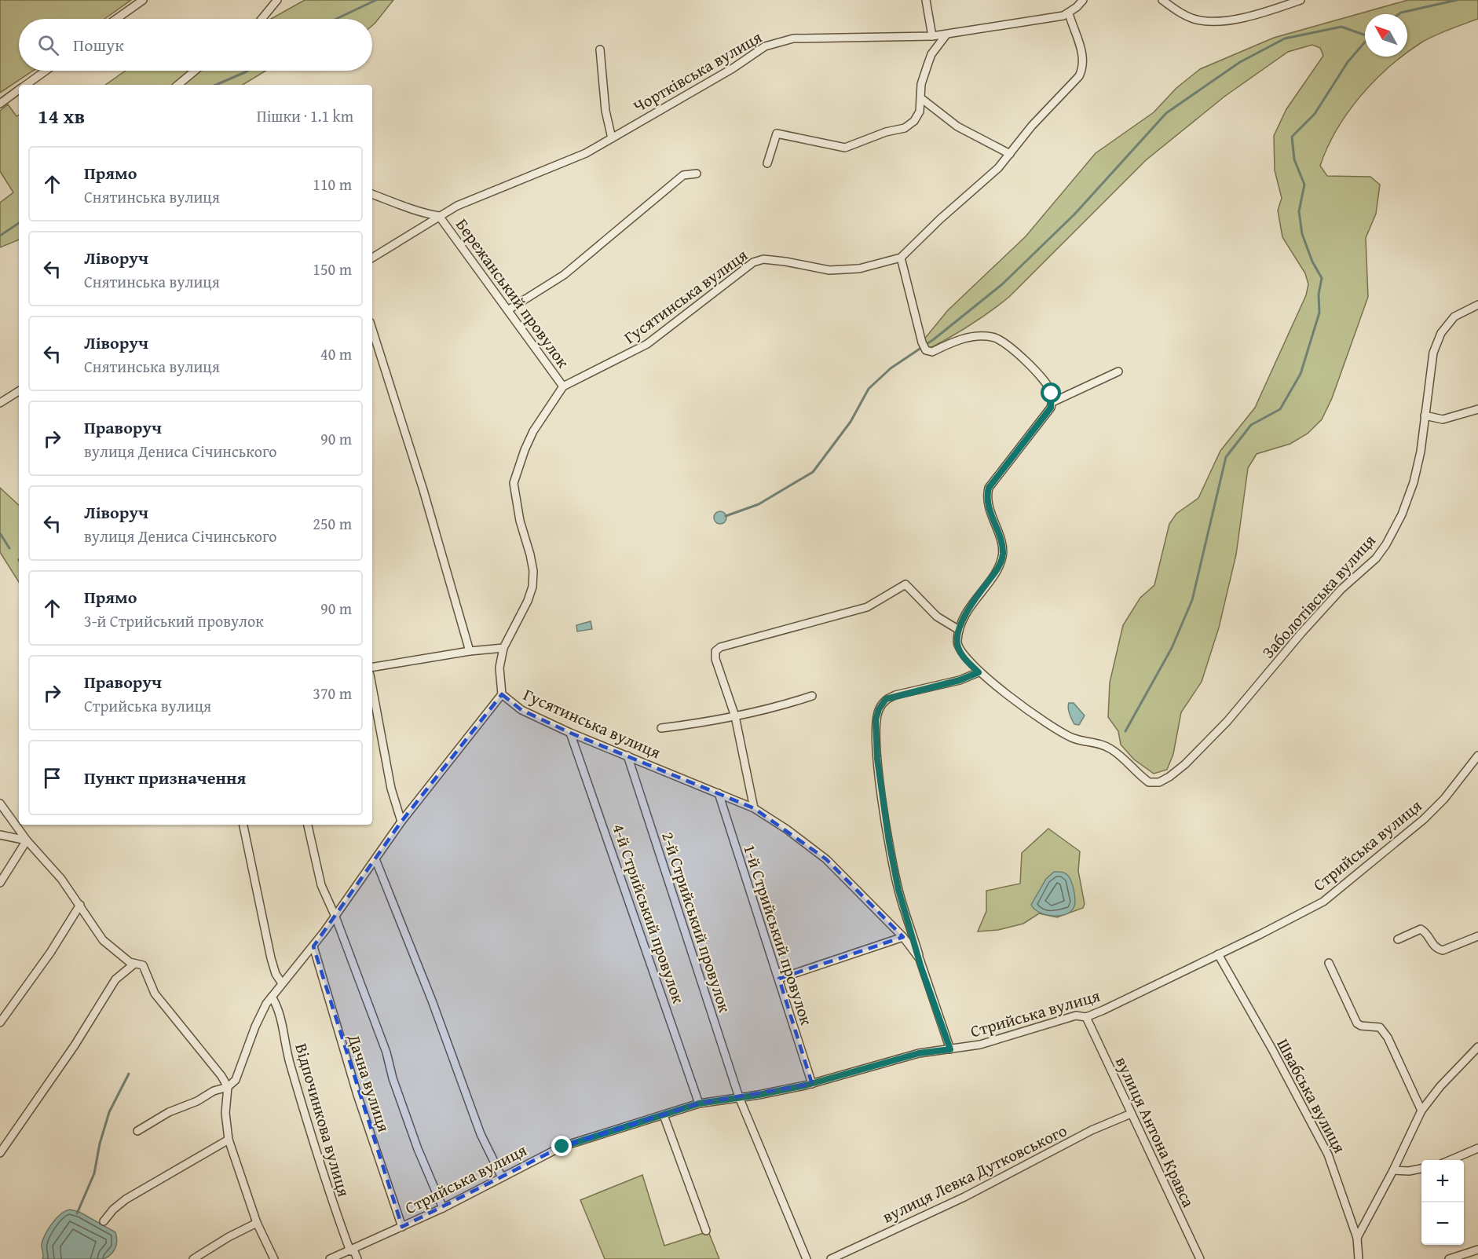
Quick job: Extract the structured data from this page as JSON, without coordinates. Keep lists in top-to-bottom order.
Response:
{
  "streets": {
    "street": [
      "Чортківська вулиця",
      "Бережанський провулок",
      "Гусятинська вулиця",
      "Заболотівська вулиця",
      "Стрийська вулиця",
      "4-й Стрийський провулок",
      "2-й Стрийський провулок",
      "1-й Стрийський провулок",
      "Дачна вулиця",
      "Швабська вулиця",
      "Відпочинкова вулиця",
      "вулиця Антона Кравса",
      "вулиця Левка Дутковського"
    ]
  },
  "crossings": [
    ["Чортківська вулиця", "Бережанський провулок"],
    ["Чортківська вулиця", "Гусятинська вулиця"],
    ["Бережанський провулок", "Гусятинська вулиця"],
    ["Гусятинська вулиця", "4-й Стрийський провулок"],
    ["Гусятинська вулиця", "2-й Стрийський провулок"],
    ["Гусятинська вулиця", "1-й Стрийський провулок"],
    ["Стрийська вулиця", "4-й Стрийський провулок"],
    ["Стрийська вулиця", "2-й Стрийський провулок"],
    ["Стрийська вулиця", "1-й Стрийський провулок"],
    ["Стрийська вулиця", "Дачна вулиця"],
    ["Стрийська вулиця", "Швабська вулиця"],
    ["Стрийська вулиця", "Відпочинкова вулиця"],
    ["Стрийська вулиця", "вулиця Антона Кравса"],
    ["вулиця Антона Кравса", "вулиця Левка Дутковського"]
  ],
  "north": "top left",
  "page": {
    "search": "Пошук",
    "heading": ["14 хв", "Пішки · 1.1 km"],
    "list": [
      ["Прямо", "Снятинська вулиця", "110 m"],
      ["Ліворуч", "Снятинська вулиця", "150 m"],
      ["Ліворуч", "Снятинська вулиця", "40 m"],
      ["Праворуч", "вулиця Дениса Січинського", "90 m"],
      ["Ліворуч", "вулиця Дениса Січинського", "250 m"],
      ["Прямо", "3-й Стрийський провулок", "90 m"],
      ["Праворуч", "Стрийська вулиця", "370 m"],
      "Пункт призначення"
    ],
    "map_buttons": ["+", "−"]
  }
}
